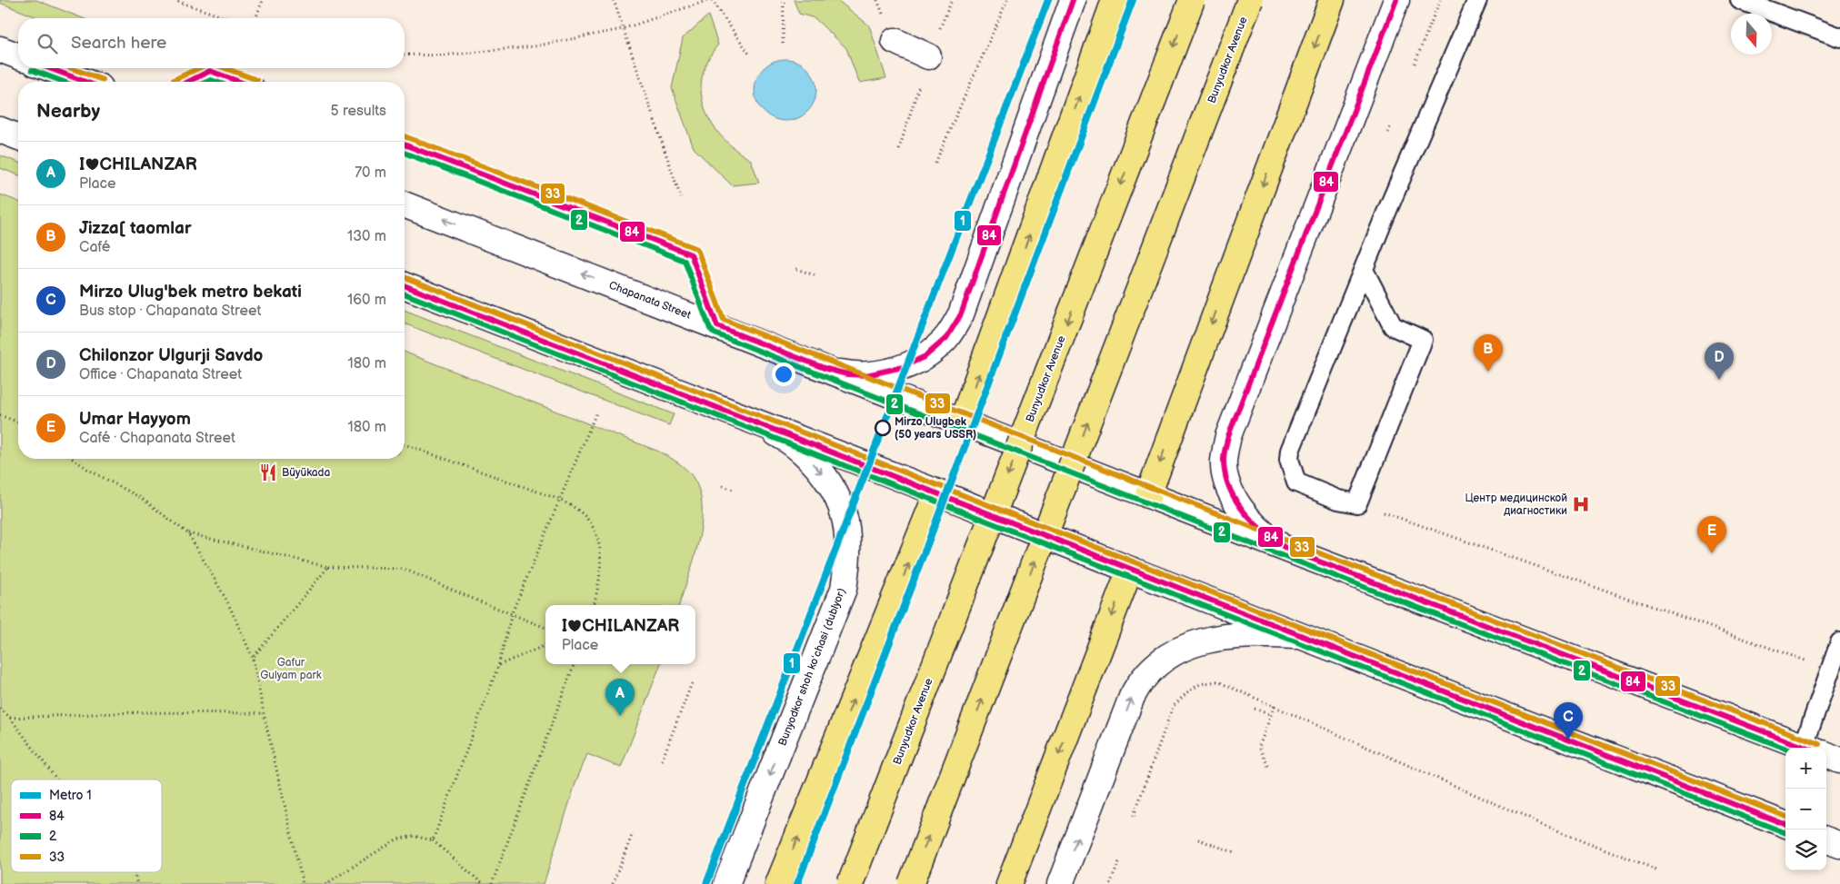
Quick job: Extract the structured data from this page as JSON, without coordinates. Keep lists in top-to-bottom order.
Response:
{
  "streets": {
    "main road": ["Bunyudkor Avenue", "Chapanata Street", "Bunyodkor shoh koʻchasi (dublyor)"]
  },
  "parks": ["Gafur Gulyam park"],
  "places": {
    "other": ["Mirzo Ulugbek (50 years USSR)"],
    "restaurant": ["Büyükada"],
    "hospital": ["Центр медицинской диагностики"]
  },
  "lines": [
    "metro line 1",
    "transit line 84",
    "transit line 33",
    "transit line 2"
  ],
  "legend": [
    "Metro 1",
    "84",
    "2",
    "33"
  ],
  "north": "bottom",
  "page": {
    "search": "Search here",
    "heading": ["Nearby", "5 results"],
    "list": [
      {
        "mark": "A",
        "name": "I♥CHILANZAR",
        "note": "Place",
        "value": "70 m"
      },
      {
        "mark": "B",
        "name": "Jizza[ taomlar",
        "note": "Café",
        "value": "130 m"
      },
      {
        "mark": "C",
        "name": "Mirzo Ulug'bek metro bekati",
        "note": "Bus stop · Chapanata Street",
        "value": "160 m"
      },
      {
        "mark": "D",
        "name": "Chilonzor Ulgurji Savdo",
        "note": "Office · Chapanata Street",
        "value": "180 m"
      },
      {
        "mark": "E",
        "name": "Umar Hayyom",
        "note": "Café · Chapanata Street",
        "value": "180 m"
      }
    ],
    "pins": [
      "B",
      "D",
      "E",
      "A",
      "C"
    ],
    "popup": ["I♥CHILANZAR", "Place"],
    "map_buttons": ["+", "−"]
  }
}
